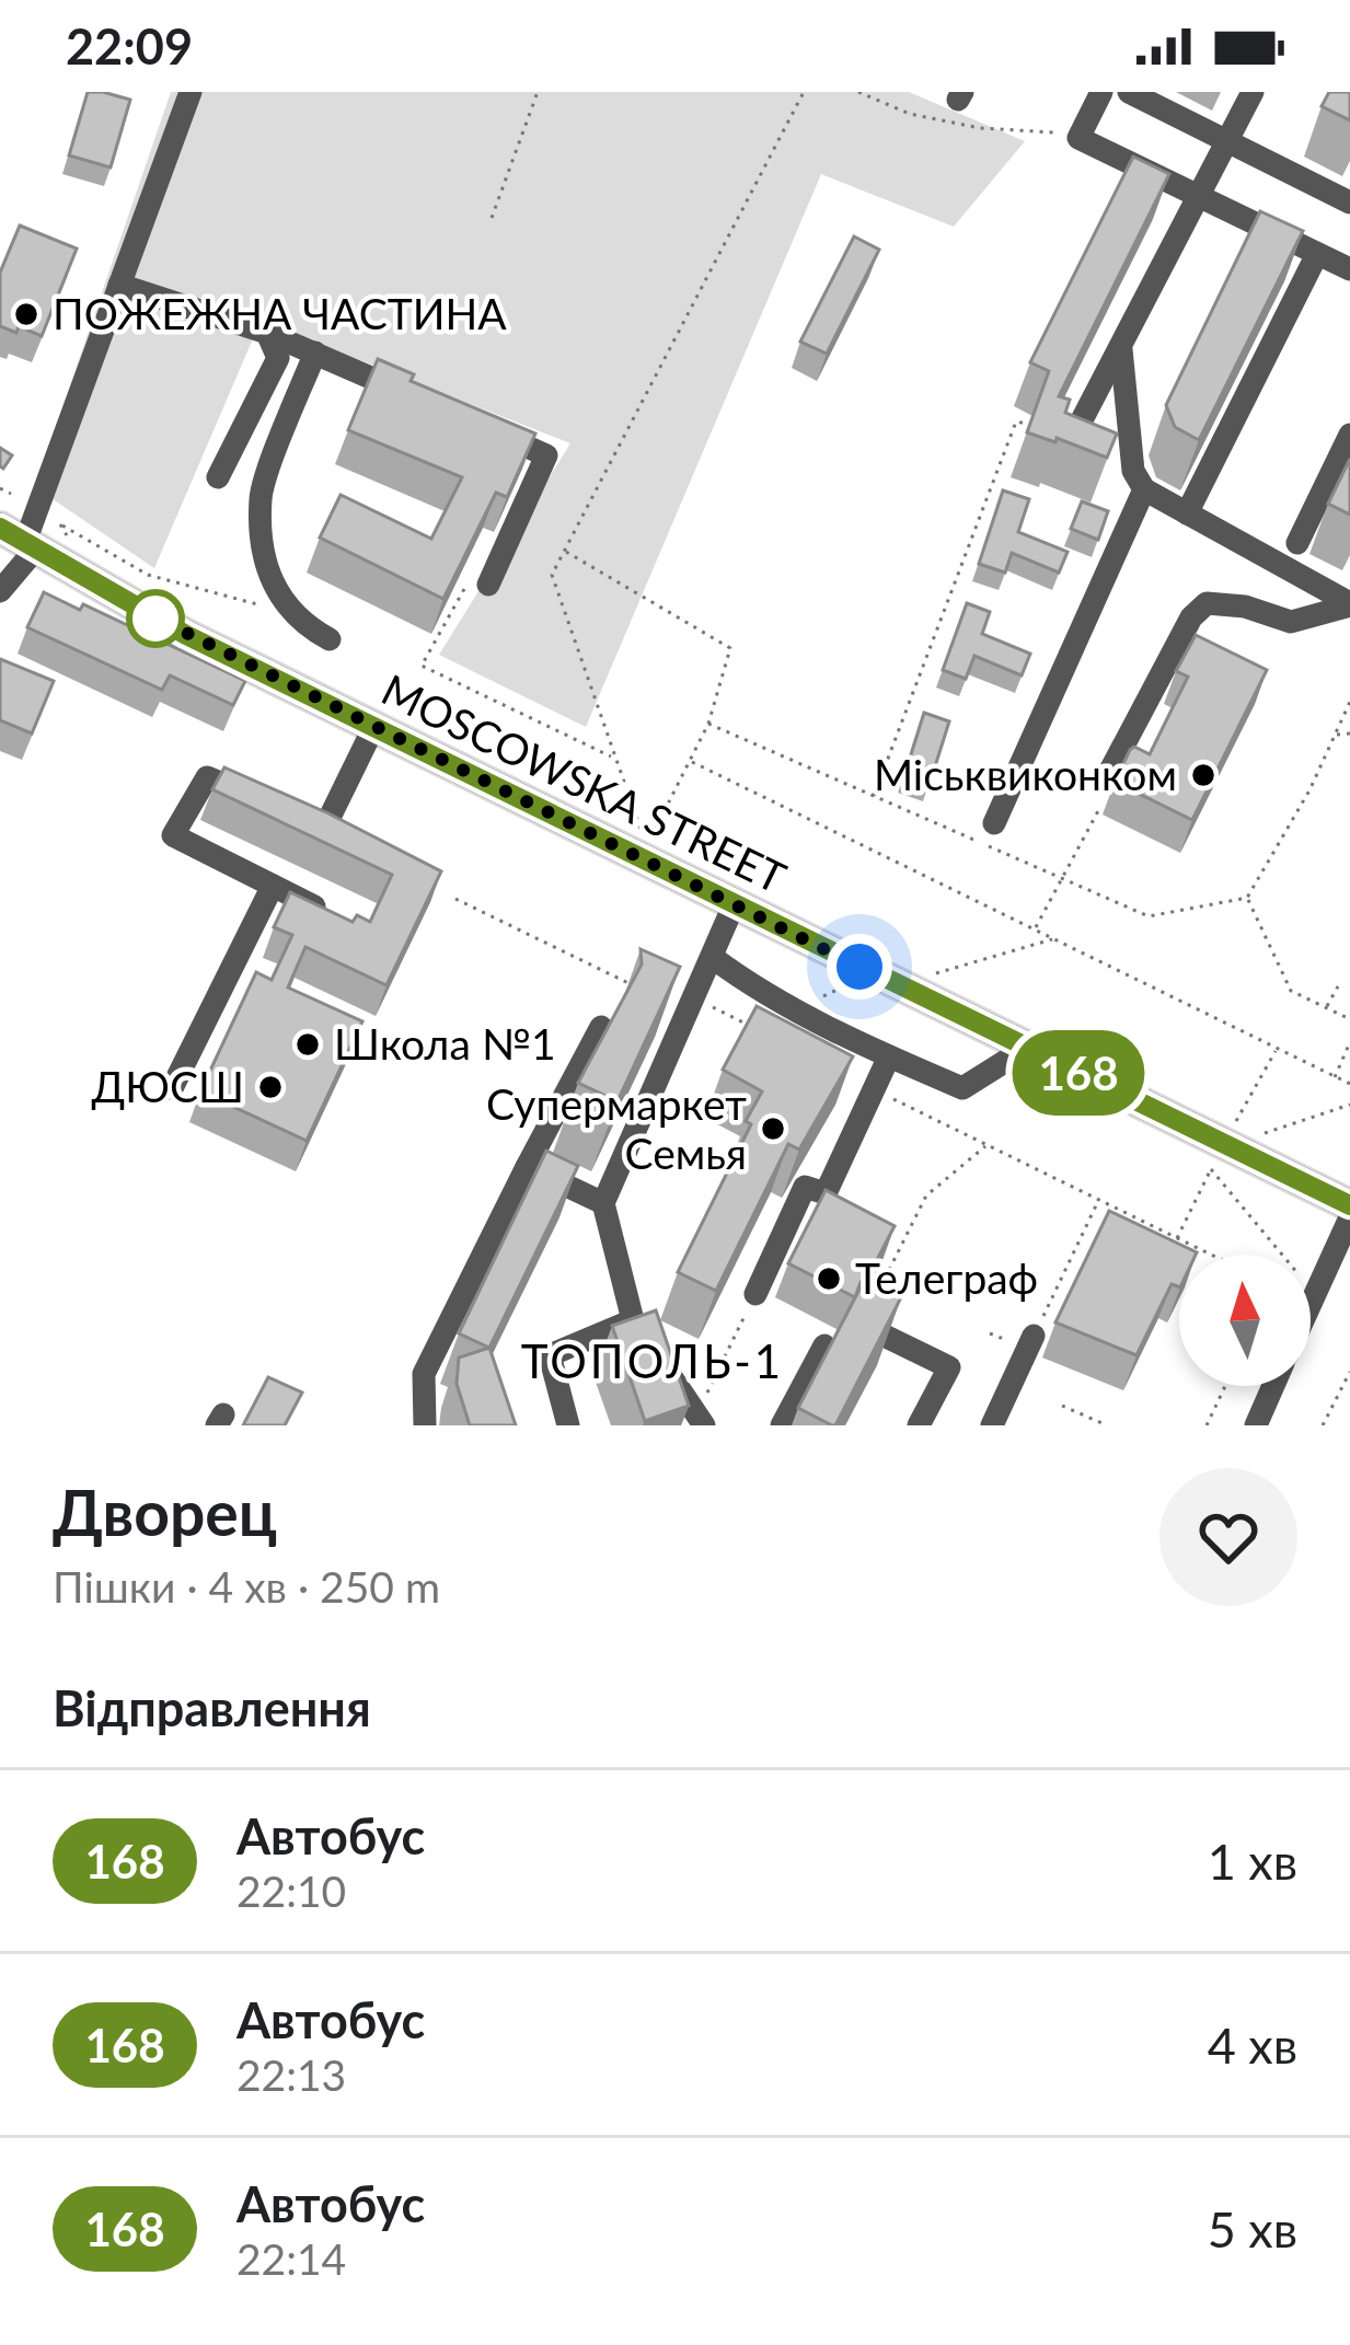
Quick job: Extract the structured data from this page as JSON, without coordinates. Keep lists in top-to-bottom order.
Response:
{
  "streets": {
    "main road": ["MOSCOWSKA STREET"]
  },
  "districts": ["ТОПОЛЬ-1"],
  "places": [
    "ПОЖЕЖНА ЧАСТИНА",
    "Міськвиконком",
    "Школа №1",
    "ДЮСШ",
    "Супермаркет Семья",
    "Телеграф"
  ],
  "lines": ["bus line 168"],
  "north": "top",
  "page": {
    "status": "22:09",
    "on_map": "168",
    "heading": [
      ["Дворец", "Пішки · 4 хв · 250 m"],
      "Відправлення"
    ],
    "list": [
      {
        "mark": "168",
        "name": "Автобус",
        "note": "22:10",
        "value": "1 хв"
      },
      {
        "mark": "168",
        "name": "Автобус",
        "note": "22:13",
        "value": "4 хв"
      },
      {
        "mark": "168",
        "name": "Автобус",
        "note": "22:14",
        "value": "5 хв"
      }
    ]
  }
}
